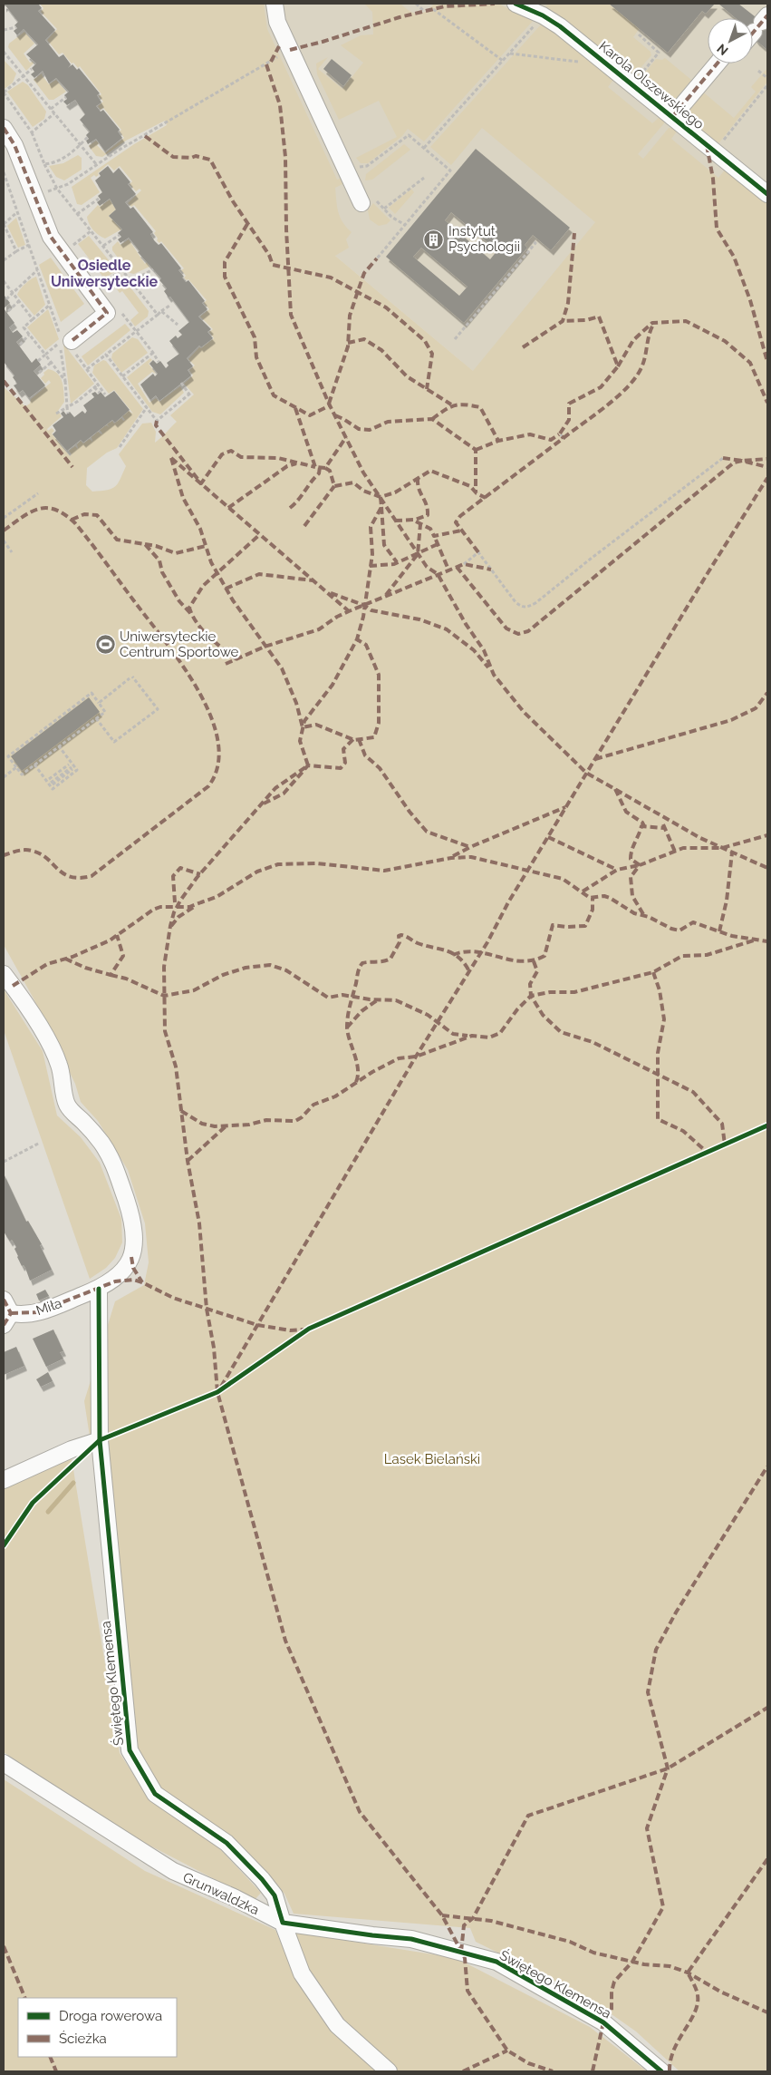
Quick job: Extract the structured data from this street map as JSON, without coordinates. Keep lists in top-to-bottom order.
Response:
{
  "streets": {
    "street": [
      "Karola Olszewskiego",
      "Miła",
      "Świętego Klemensa",
      "Grunwaldzka"
    ]
  },
  "crossings": [
    ["Miła", "Świętego Klemensa"],
    ["Świętego Klemensa", "Grunwaldzka"]
  ],
  "districts": ["Osiedle Uniwersyteckie"],
  "parks": ["Lasek Bielański"],
  "places": {
    "building": ["Instytut Psychologii"],
    "sports": ["Uniwersyteckie Centrum Sportowe"]
  },
  "legend": ["Droga rowerowa", "Ścieżka"],
  "north": "bottom left"
}
